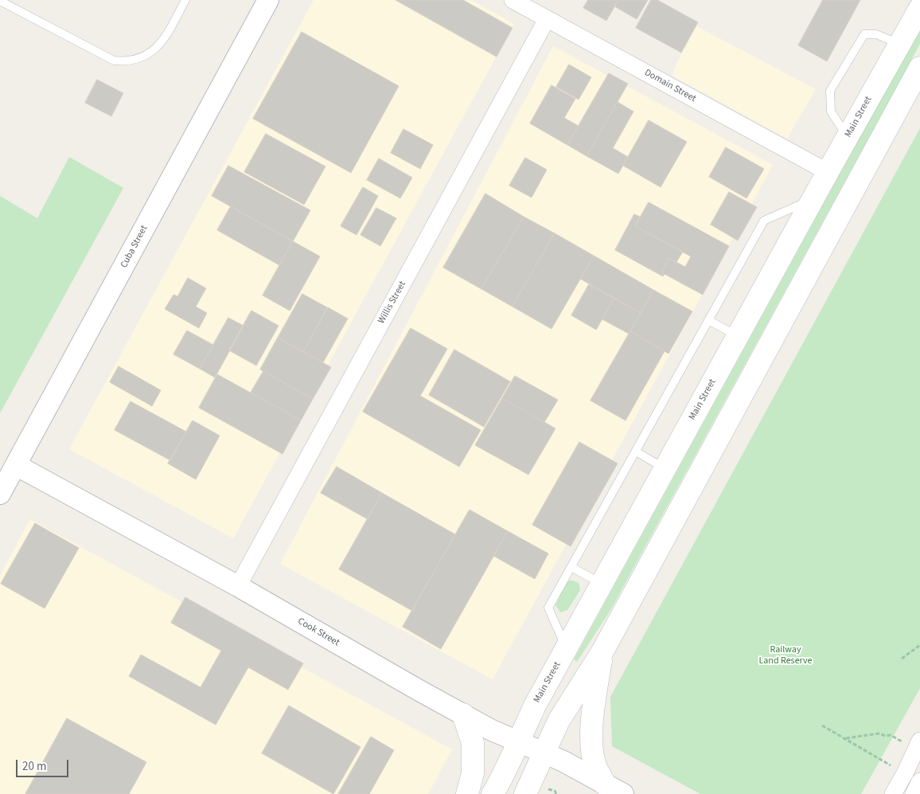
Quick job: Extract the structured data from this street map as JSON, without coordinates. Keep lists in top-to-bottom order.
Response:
{
  "streets": {
    "main road": ["Main Street"],
    "street": [
      "Domain Street",
      "Cuba Street",
      "Willis Street",
      "Cook Street"
    ]
  },
  "crossings": [
    ["Domain Street", "Main Street"],
    ["Domain Street", "Willis Street"],
    ["Main Street", "Cook Street"],
    ["Cuba Street", "Cook Street"],
    ["Willis Street", "Cook Street"]
  ],
  "parks": ["Railway Land Reserve"],
  "scale_bar": "20 m"
}
